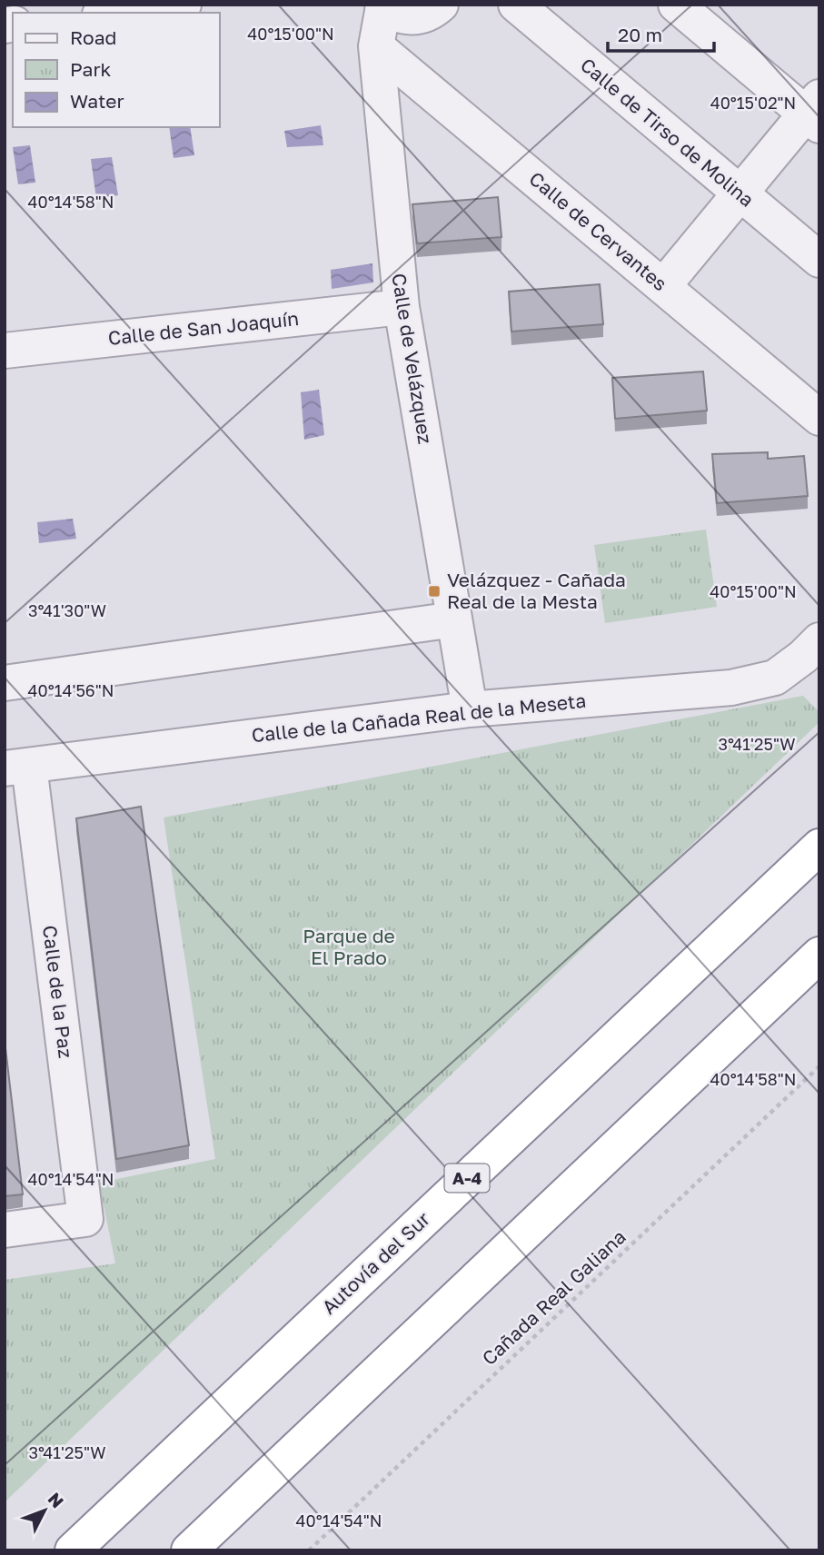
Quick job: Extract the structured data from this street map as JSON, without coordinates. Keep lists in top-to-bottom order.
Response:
{
  "streets": {
    "highway": ["A-4", "Autovía del Sur"],
    "street": [
      "Calle de Tirso de Molina",
      "Calle de Cervantes",
      "Calle de San Joaquín",
      "Calle de Velázquez",
      "Calle de la Cañada Real de la Meseta",
      "Calle de la Paz"
    ],
    "path": ["Cañada Real Galiana"]
  },
  "crossings": [
    ["Calle de Cervantes", "Calle de Velázquez"],
    ["Calle de San Joaquín", "Calle de Velázquez"],
    ["Calle de Velázquez", "Calle de la Cañada Real de la Meseta"],
    ["Calle de la Cañada Real de la Meseta", "Calle de la Paz"]
  ],
  "parks": ["Parque de El Prado"],
  "places": {
    "transit": ["Velázquez - Cañada Real de la Mesta"]
  },
  "legend": ["Road", "Park", "Water"],
  "scale_bar": "20 m",
  "north": "top right",
  "coordinates": [
    "40°15'00\"N",
    "40°15'02\"N",
    "40°14'58\"N",
    "3°41'30\"W",
    "40°14'56\"N",
    "3°41'25\"W",
    "40°14'54\"N"
  ]
}
